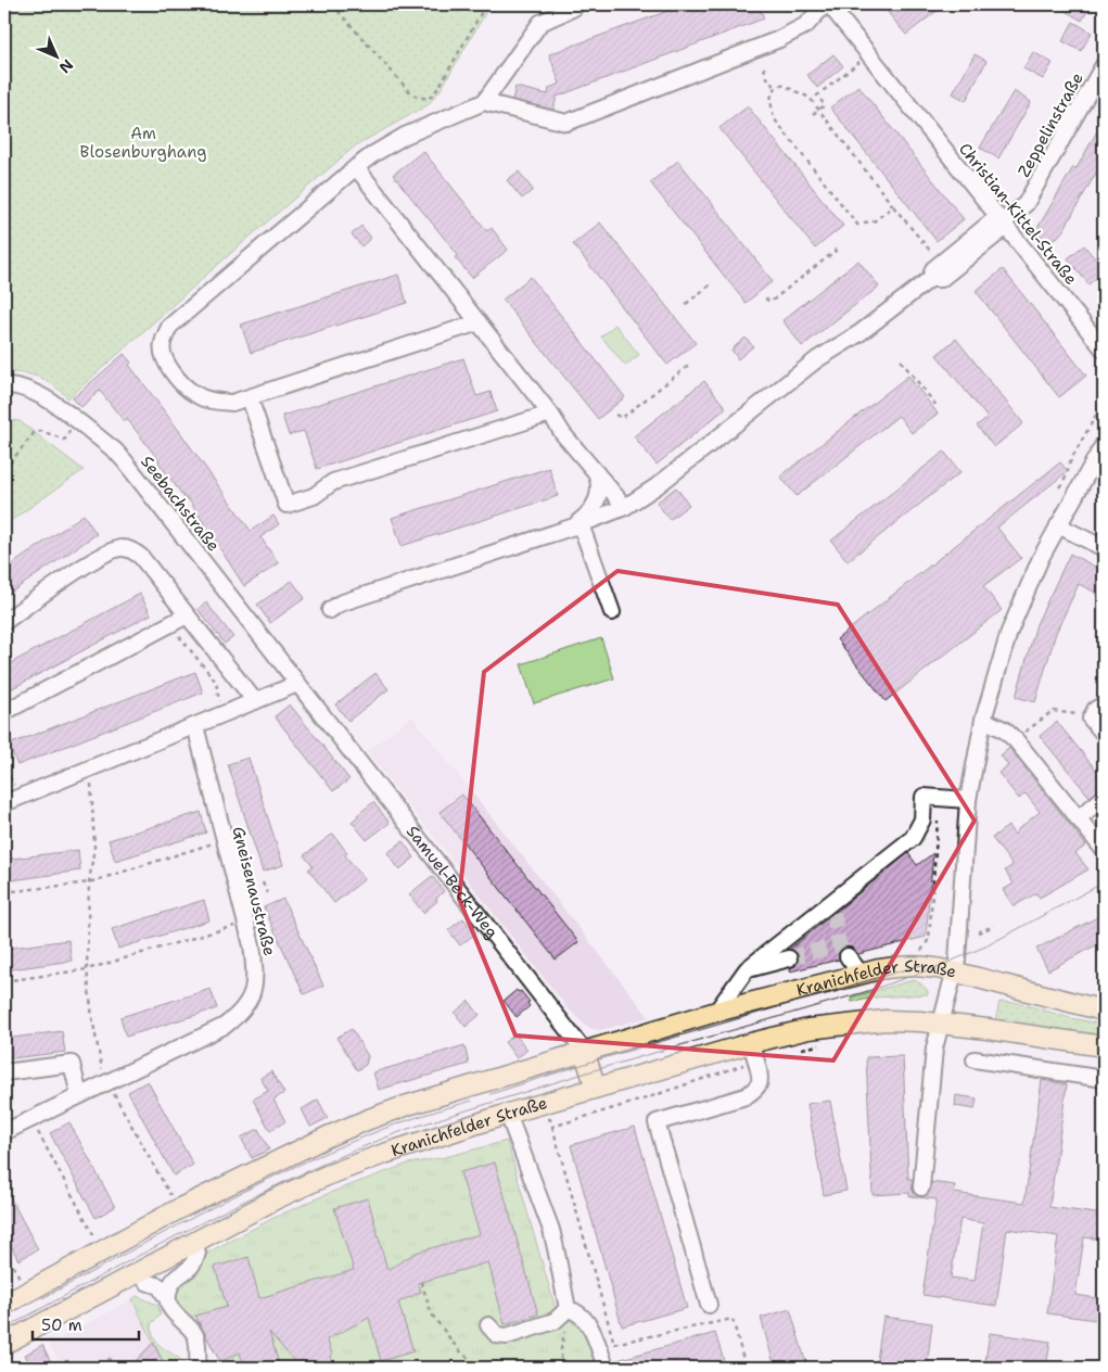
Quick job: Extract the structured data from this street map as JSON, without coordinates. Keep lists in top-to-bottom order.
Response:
{
  "streets": {
    "main road": ["Samuel-Beck-Weg", "Kranichfelder Straße"],
    "street": [
      "Zeppelinstraße",
      "Christian-Kittel-Straße",
      "Seebachstraße",
      "Gneisenaustraße"
    ]
  },
  "crossings": [
    ["Zeppelinstraße", "Christian-Kittel-Straße"],
    ["Seebachstraße", "Samuel-Beck-Weg"],
    ["Samuel-Beck-Weg", "Kranichfelder Straße"]
  ],
  "parks": ["Am Blosenburghang"],
  "scale_bar": "50 m",
  "north": "bottom right"
}
